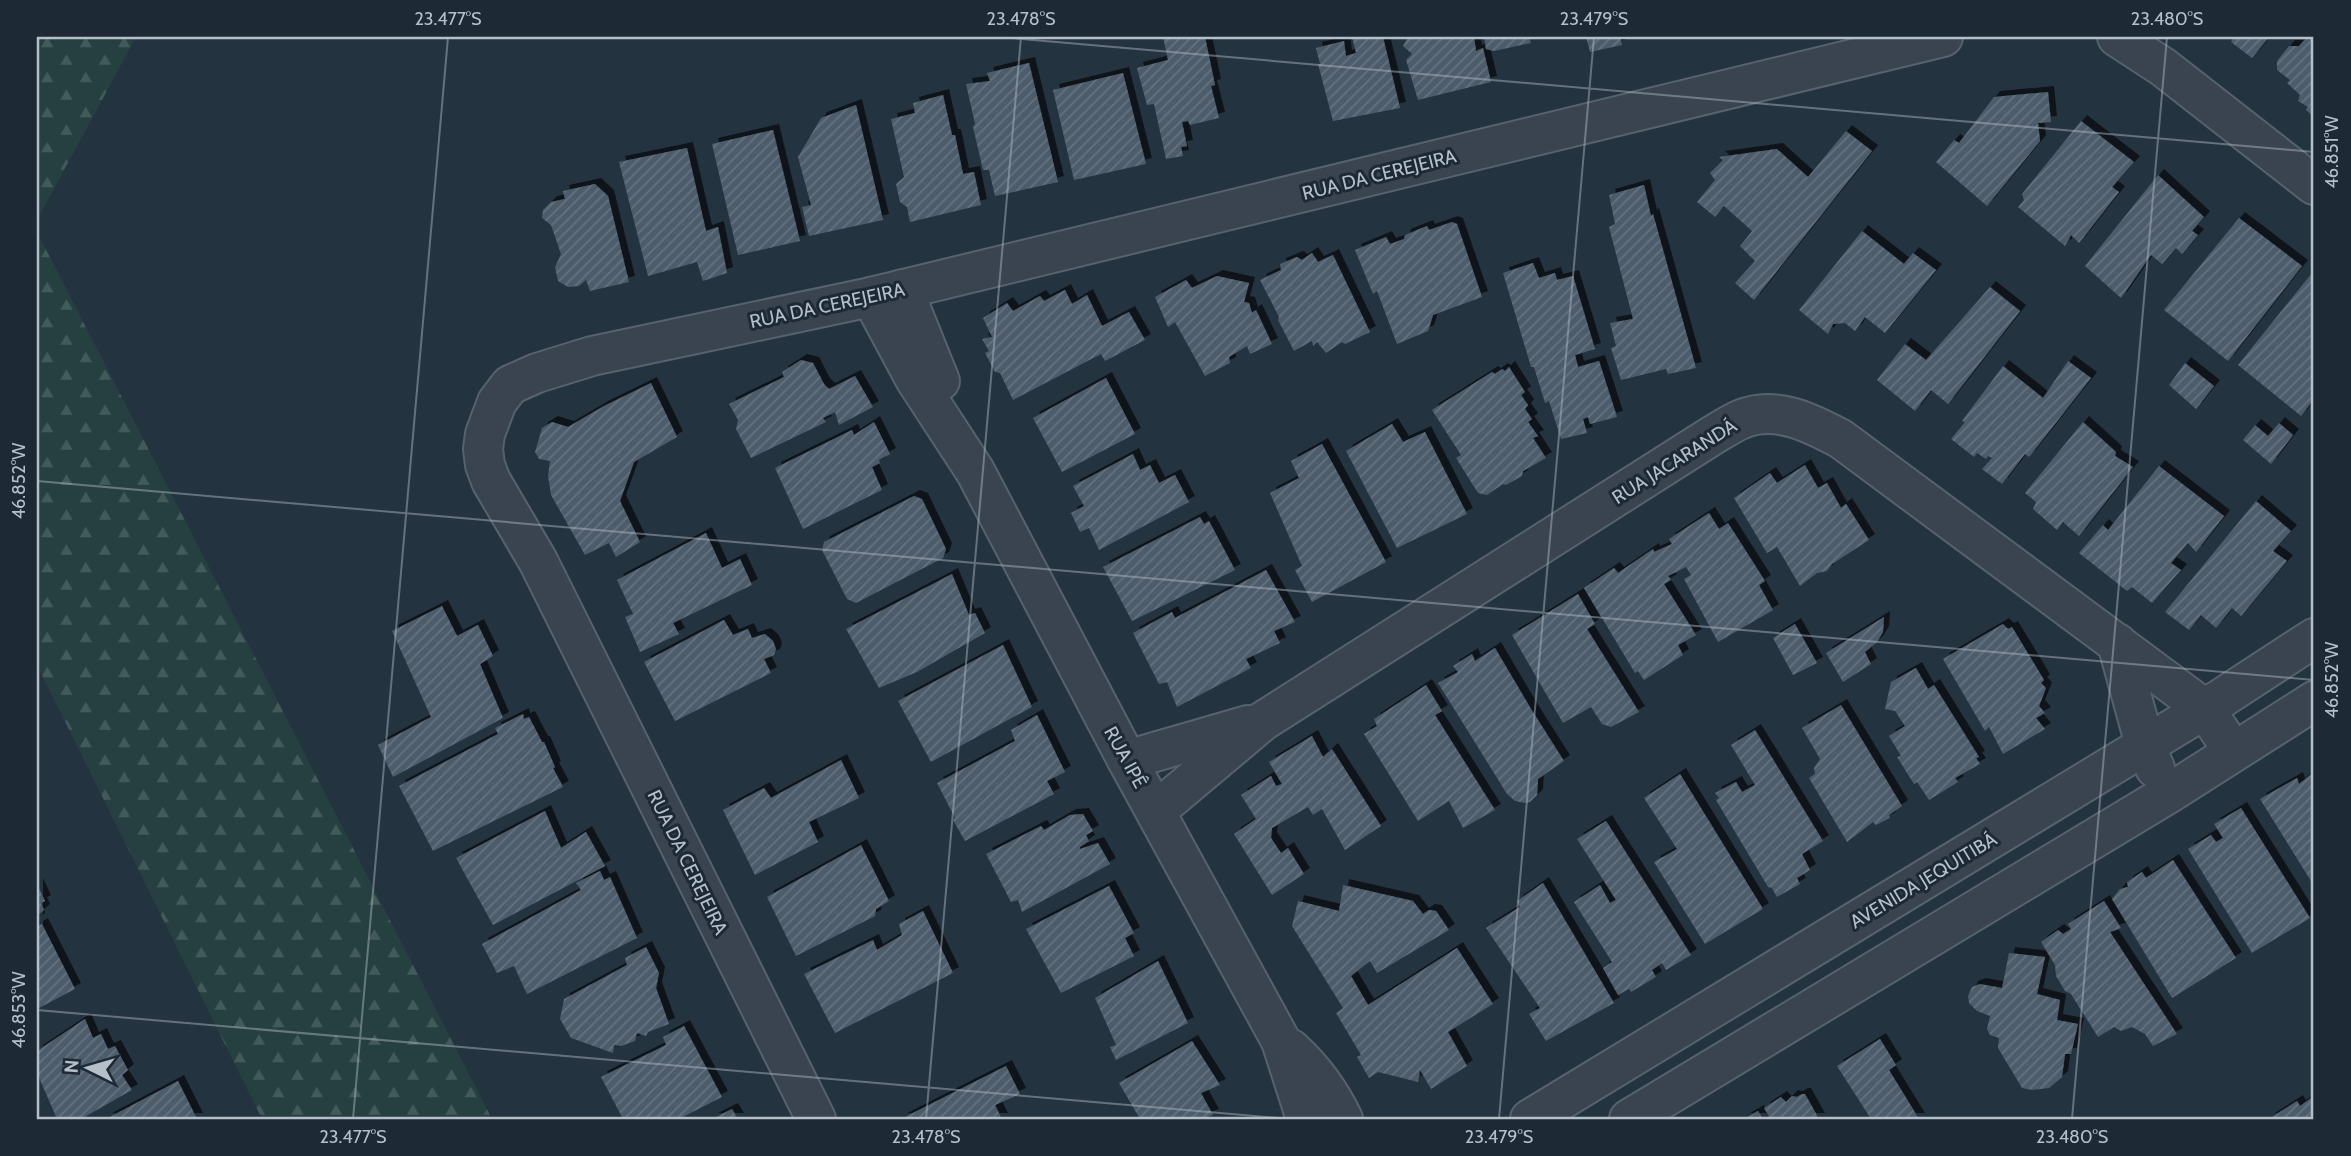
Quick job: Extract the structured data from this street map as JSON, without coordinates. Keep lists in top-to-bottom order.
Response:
{
  "streets": {
    "street": [
      "RUA DA CEREJEIRA",
      "RUA JACARANDÁ",
      "RUA IPÊ",
      "AVENIDA JEQUITIBÁ"
    ]
  },
  "crossings": [
    ["RUA DA CEREJEIRA", "RUA IPÊ"],
    ["RUA JACARANDÁ", "RUA IPÊ"],
    ["RUA JACARANDÁ", "AVENIDA JEQUITIBÁ"]
  ],
  "north": "left",
  "coordinates": [
    "23.477°S",
    "23.478°S",
    "23.479°S",
    "23.480°S",
    "46.851°W",
    "46.852°W",
    "46.853°W"
  ]
}
